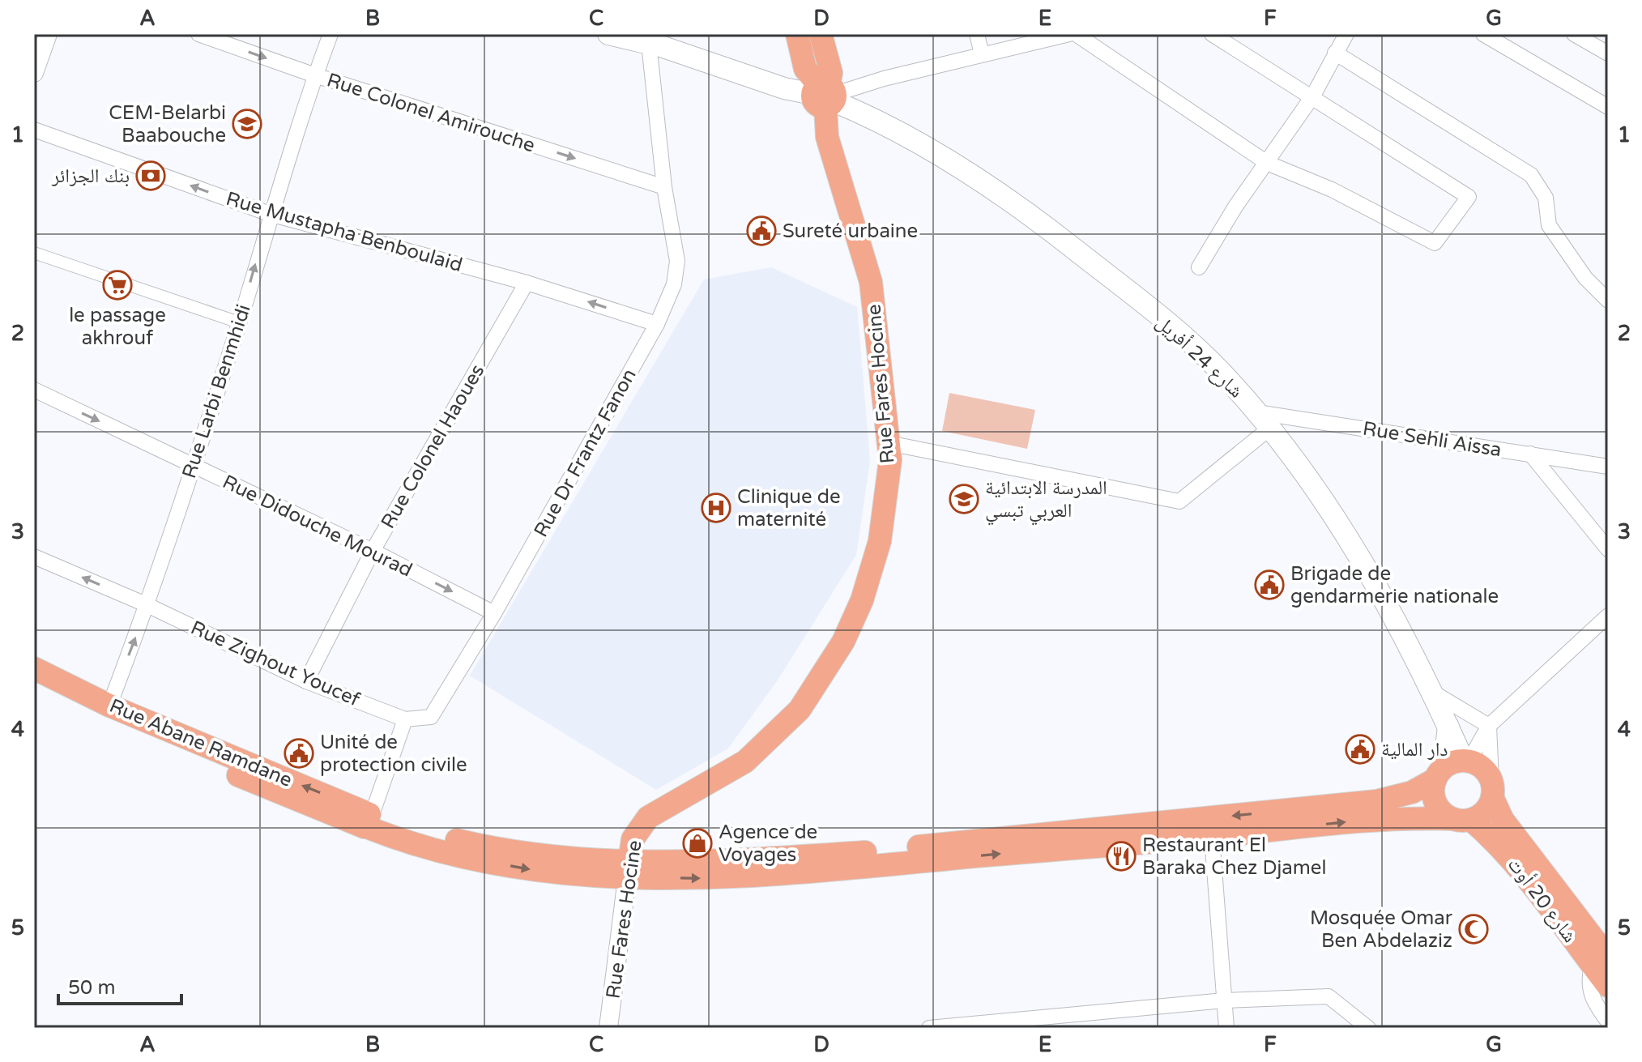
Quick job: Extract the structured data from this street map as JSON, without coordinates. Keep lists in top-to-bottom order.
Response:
{
  "streets": {
    "main road": [
      "شارع 24 أفريل",
      "Rue Fares Hocine",
      "Rue Abane Ramdane",
      "شارع 20 أوت"
    ],
    "street": [
      "Rue Colonel Amirouche",
      "Rue Mustapha Benboulaid",
      "Rue Larbi Benmhidi",
      "Rue Sehli Aissa",
      "Rue Colonel Haoues",
      "Rue Dr Frantz Fanon",
      "Rue Didouche Mourad",
      "Rue Zighout Youcef"
    ]
  },
  "crossings": [
    ["Rue Colonel Amirouche", "Rue Larbi Benmhidi"],
    ["Rue Colonel Amirouche", "Rue Dr Frantz Fanon"],
    ["Rue Mustapha Benboulaid", "Rue Larbi Benmhidi"],
    ["Rue Mustapha Benboulaid", "Rue Colonel Haoues"],
    ["Rue Mustapha Benboulaid", "Rue Dr Frantz Fanon"],
    ["شارع 24 أفريل", "Rue Fares Hocine"],
    ["شارع 24 أفريل", "Rue Sehli Aissa"],
    ["شارع 24 أفريل", "Rue Dr Frantz Fanon"],
    ["شارع 24 أفريل", "شارع 20 أوت"],
    ["Rue Fares Hocine", "Rue Abane Ramdane"],
    ["Rue Larbi Benmhidi", "Rue Didouche Mourad"],
    ["Rue Larbi Benmhidi", "Rue Zighout Youcef"],
    ["Rue Larbi Benmhidi", "Rue Abane Ramdane"],
    ["Rue Colonel Haoues", "Rue Didouche Mourad"],
    ["Rue Colonel Haoues", "Rue Zighout Youcef"],
    ["Rue Dr Frantz Fanon", "Rue Didouche Mourad"],
    ["Rue Dr Frantz Fanon", "Rue Zighout Youcef"]
  ],
  "one_way": ["Rue Colonel Amirouche", "Rue Didouche Mourad"],
  "places": {
    "school or university": ["CEM-Belarbi Baabouche", "المدرسة الابتدائية العربي تبسي"],
    "bank": ["بنك الجزائر"],
    "public building": [
      "Sureté urbaine",
      "Brigade de gendarmerie nationale",
      "دار المالية",
      "Unité de protection civile"
    ],
    "supermarket": ["le passage akhrouf"],
    "hospital": ["Clinique de maternité"],
    "shop": ["Agence de Voyages"],
    "restaurant": ["Restaurant El Baraka Chez Djamel"],
    "mosque": ["Mosquée Omar Ben Abdelaziz"]
  },
  "scale_bar": "50 m",
  "grid": {
    "columns": [
      "A",
      "B",
      "C",
      "D",
      "E",
      "F",
      "G"
    ],
    "rows": [
      "1",
      "2",
      "3",
      "4",
      "5"
    ]
  }
}
